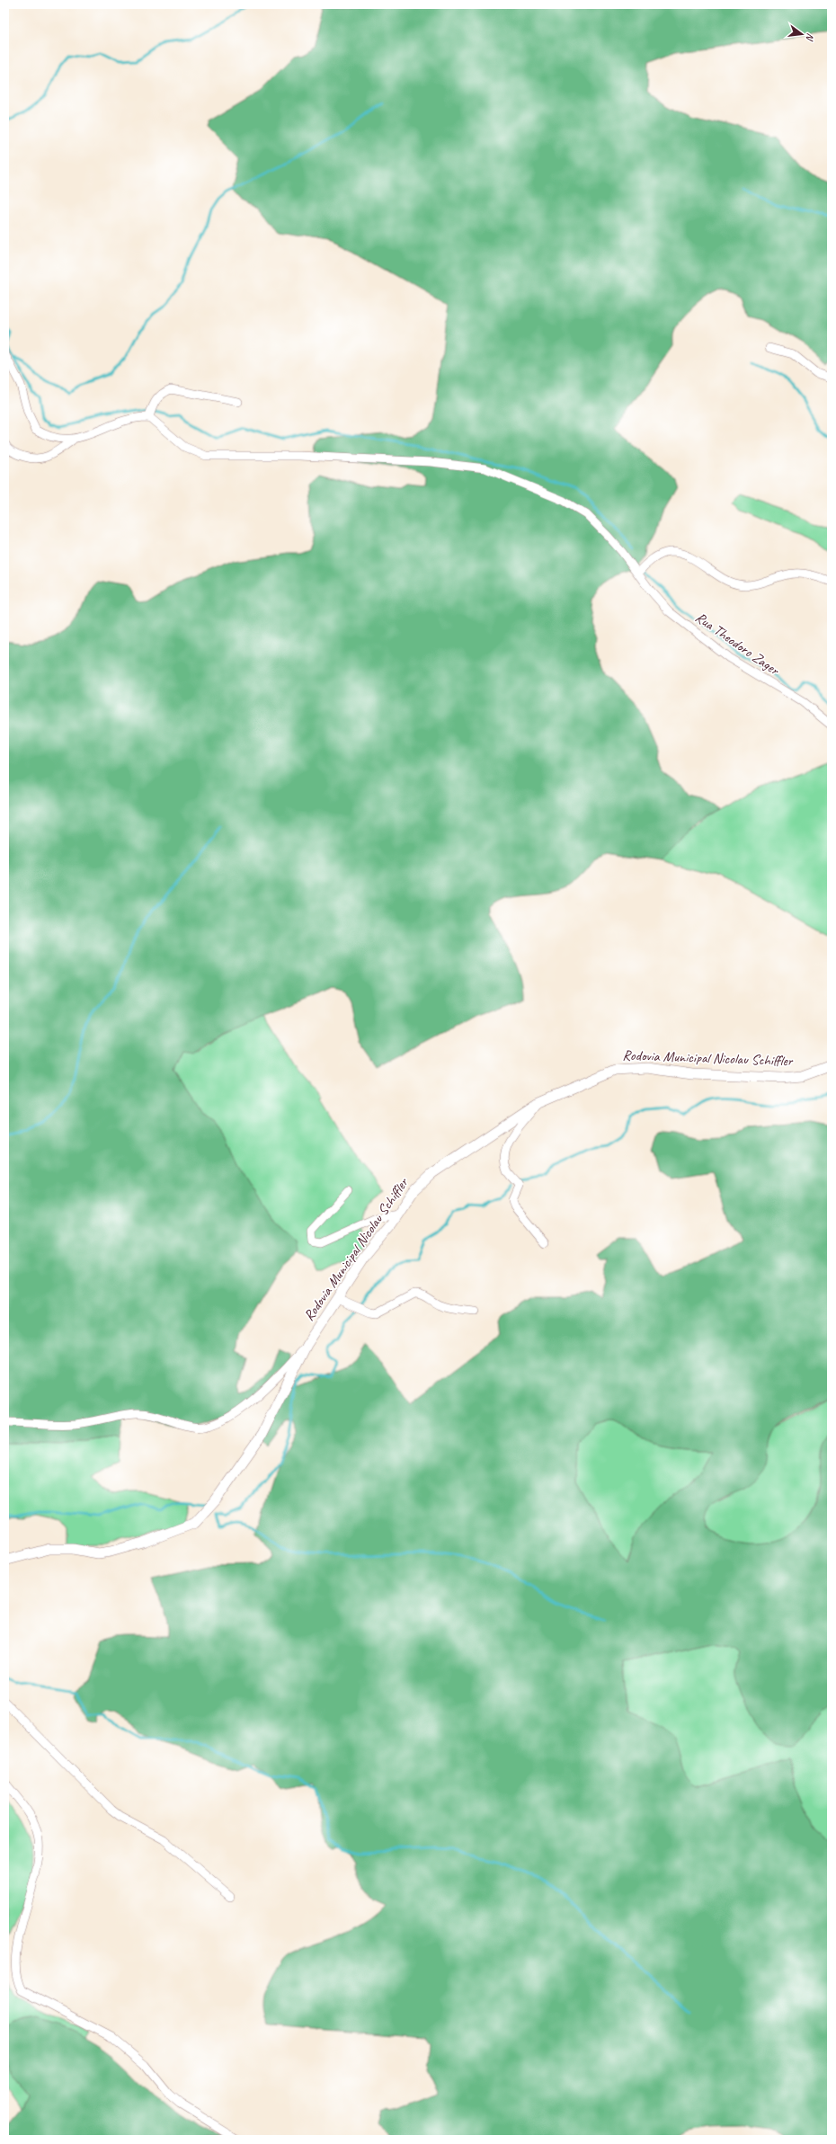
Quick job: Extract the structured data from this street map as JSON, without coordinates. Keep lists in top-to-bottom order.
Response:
{
  "streets": {
    "street": ["Rua Theodoro Zager", "Rodovia Municipal Nicolau Schiffler"]
  },
  "north": "right"
}
